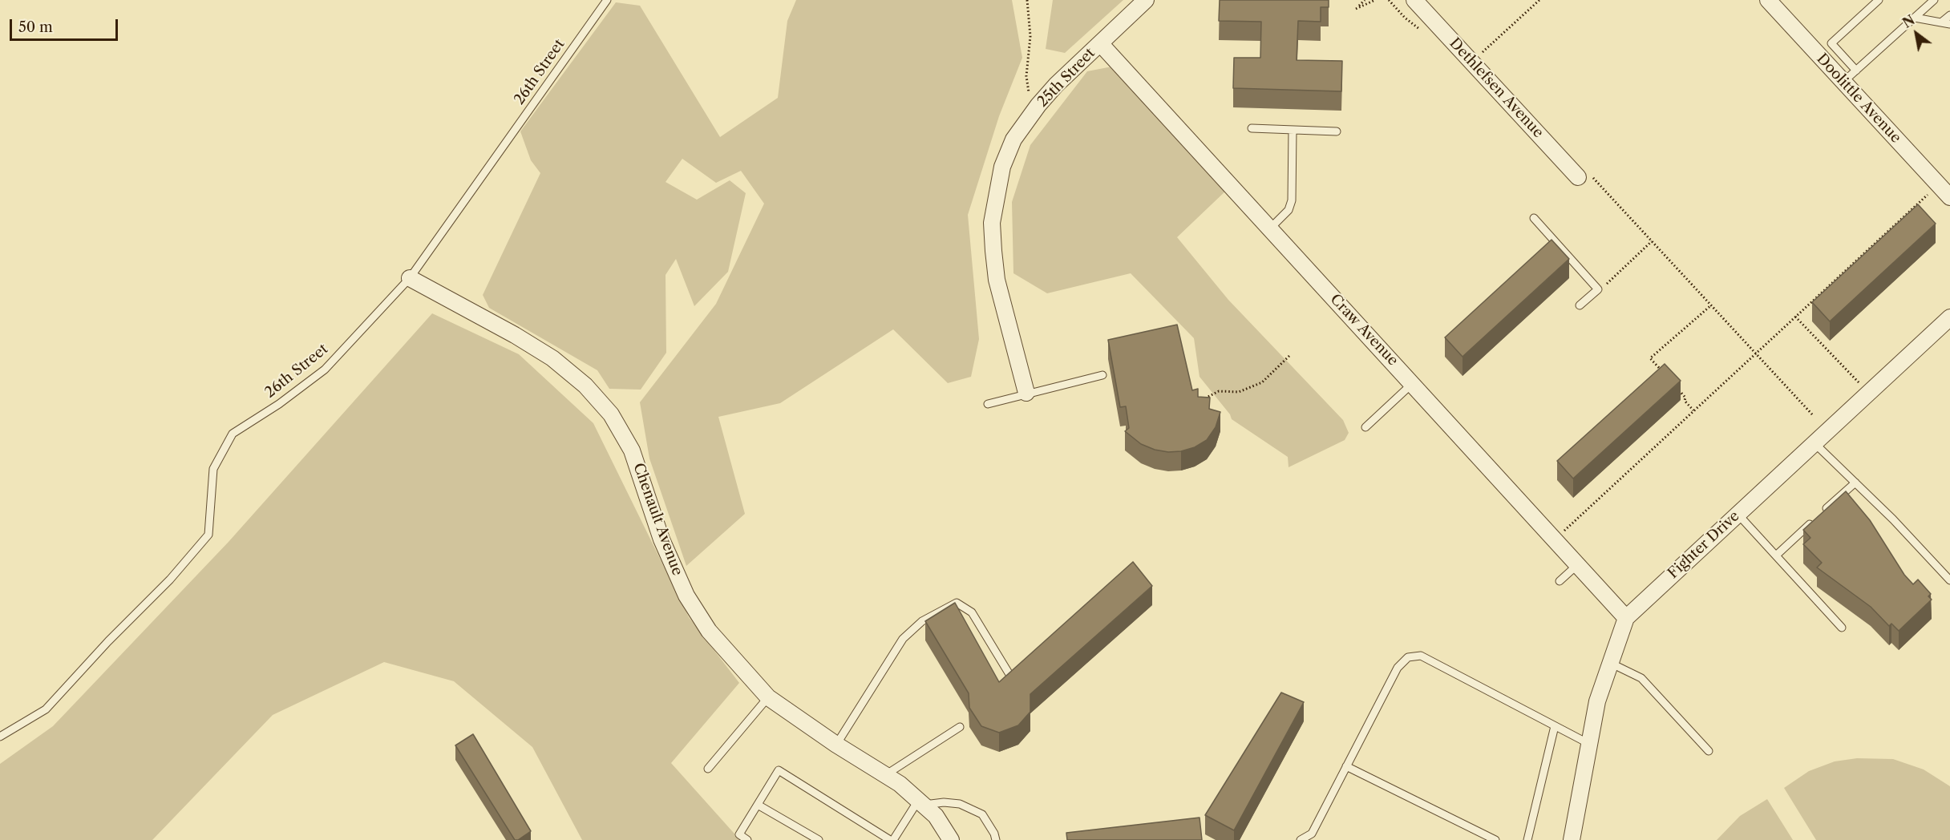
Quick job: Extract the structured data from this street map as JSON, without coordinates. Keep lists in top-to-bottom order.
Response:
{
  "streets": {
    "street": [
      "25th Street",
      "Dethlefsen Avenue",
      "Doolittle Avenue",
      "Craw Avenue",
      "Chenault Avenue",
      "Fighter Drive"
    ],
    "lane": ["26th Street"]
  },
  "crossings": [
    ["26th Street", "Chenault Avenue"],
    ["25th Street", "Craw Avenue"],
    ["Craw Avenue", "Fighter Drive"]
  ],
  "scale_bar": "50 m",
  "north": "top left"
}
